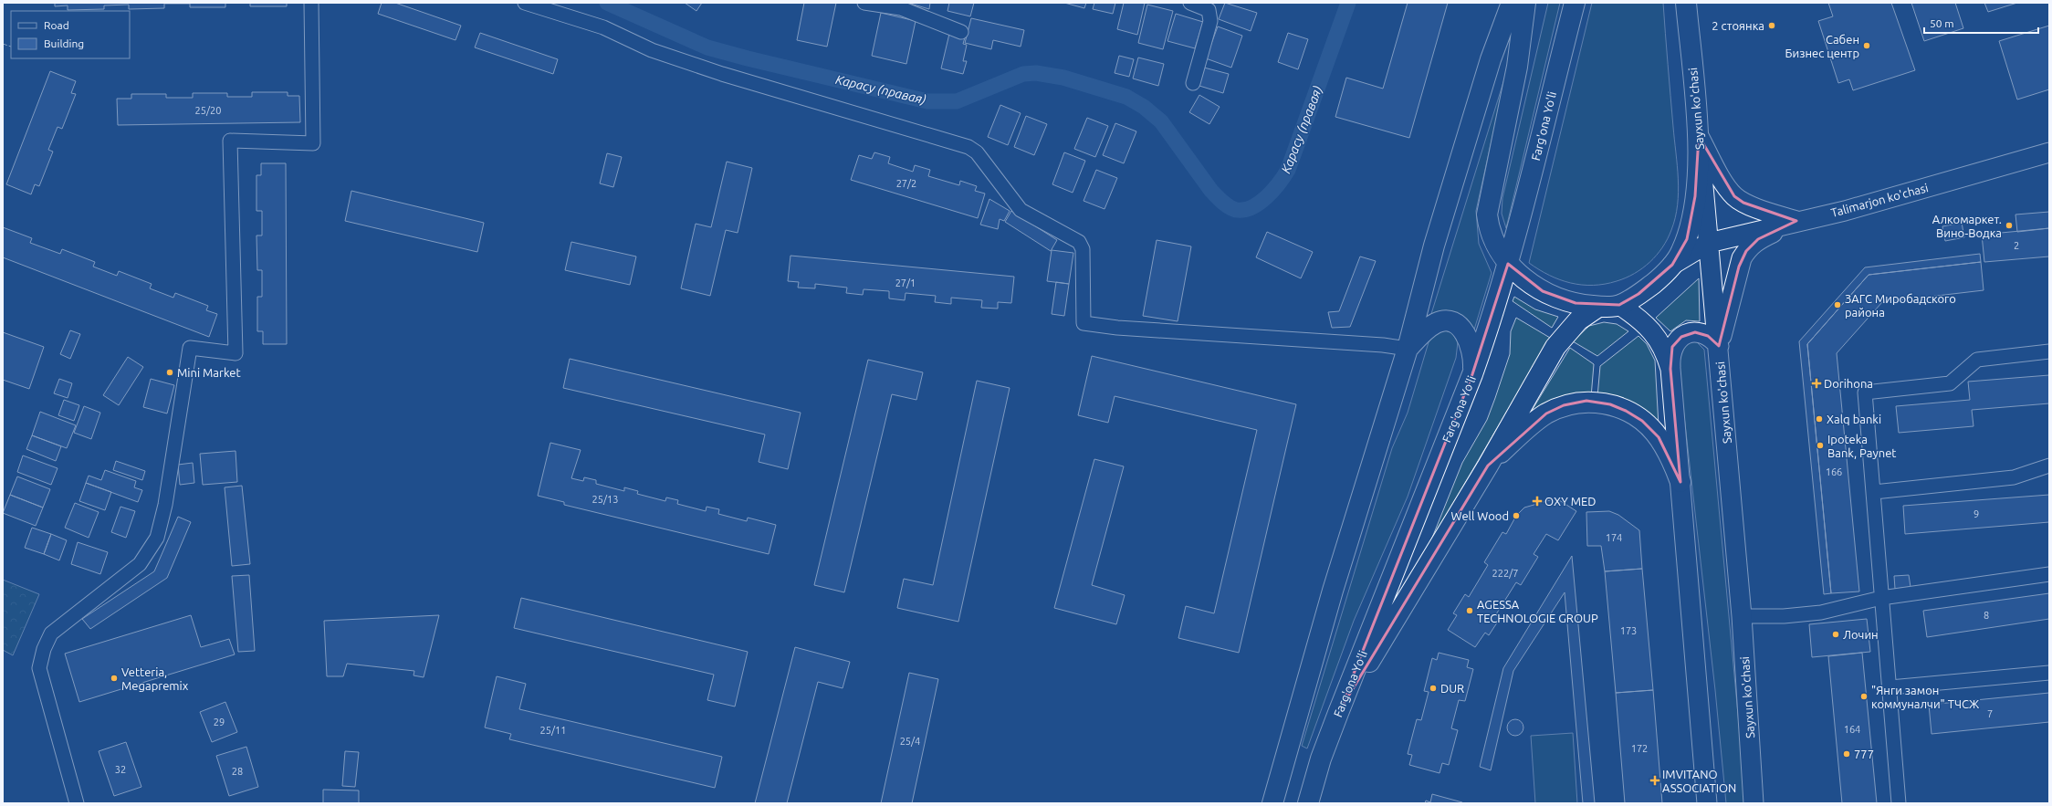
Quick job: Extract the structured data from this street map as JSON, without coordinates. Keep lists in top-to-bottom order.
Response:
{
  "streets": {
    "main road": ["Sayxun ko'chasi", "Farg'ona Yo'li", "Talimarjon ko'chasi"]
  },
  "crossings": [
    ["Sayxun ko'chasi", "Talimarjon ko'chasi"]
  ],
  "water": ["Карасу (правая)"],
  "places": {
    "other": [
      "2 стоянка",
      "Сабен Бизнес центр",
      "Алкомаркет. Вино-Водка",
      "ЗАГС Миробадского района",
      "Mini Market",
      "Xalq banki",
      "Ipoteka Bank, Paynet",
      "Well Wood",
      "AGESSA TECHNOLOGIE GROUP",
      "Лочин",
      "Vetteria, Megapremix",
      "DUR",
      "\"Янги замон коммуналчи\" ТЧСЖ",
      "777"
    ],
    "health": ["Dorihona", "OXY MED", "IMVITANO ASSOCIATION"]
  },
  "house_numbers": [
    "25/20",
    "27/2",
    "2",
    "27/1",
    "166",
    "25/13",
    "9",
    "174",
    "222/7",
    "8",
    "173",
    "7",
    "29",
    "164",
    "25/11",
    "25/4",
    "172",
    "32",
    "28"
  ],
  "legend": ["Road", "Building"],
  "scale_bar": "50 m"
}
